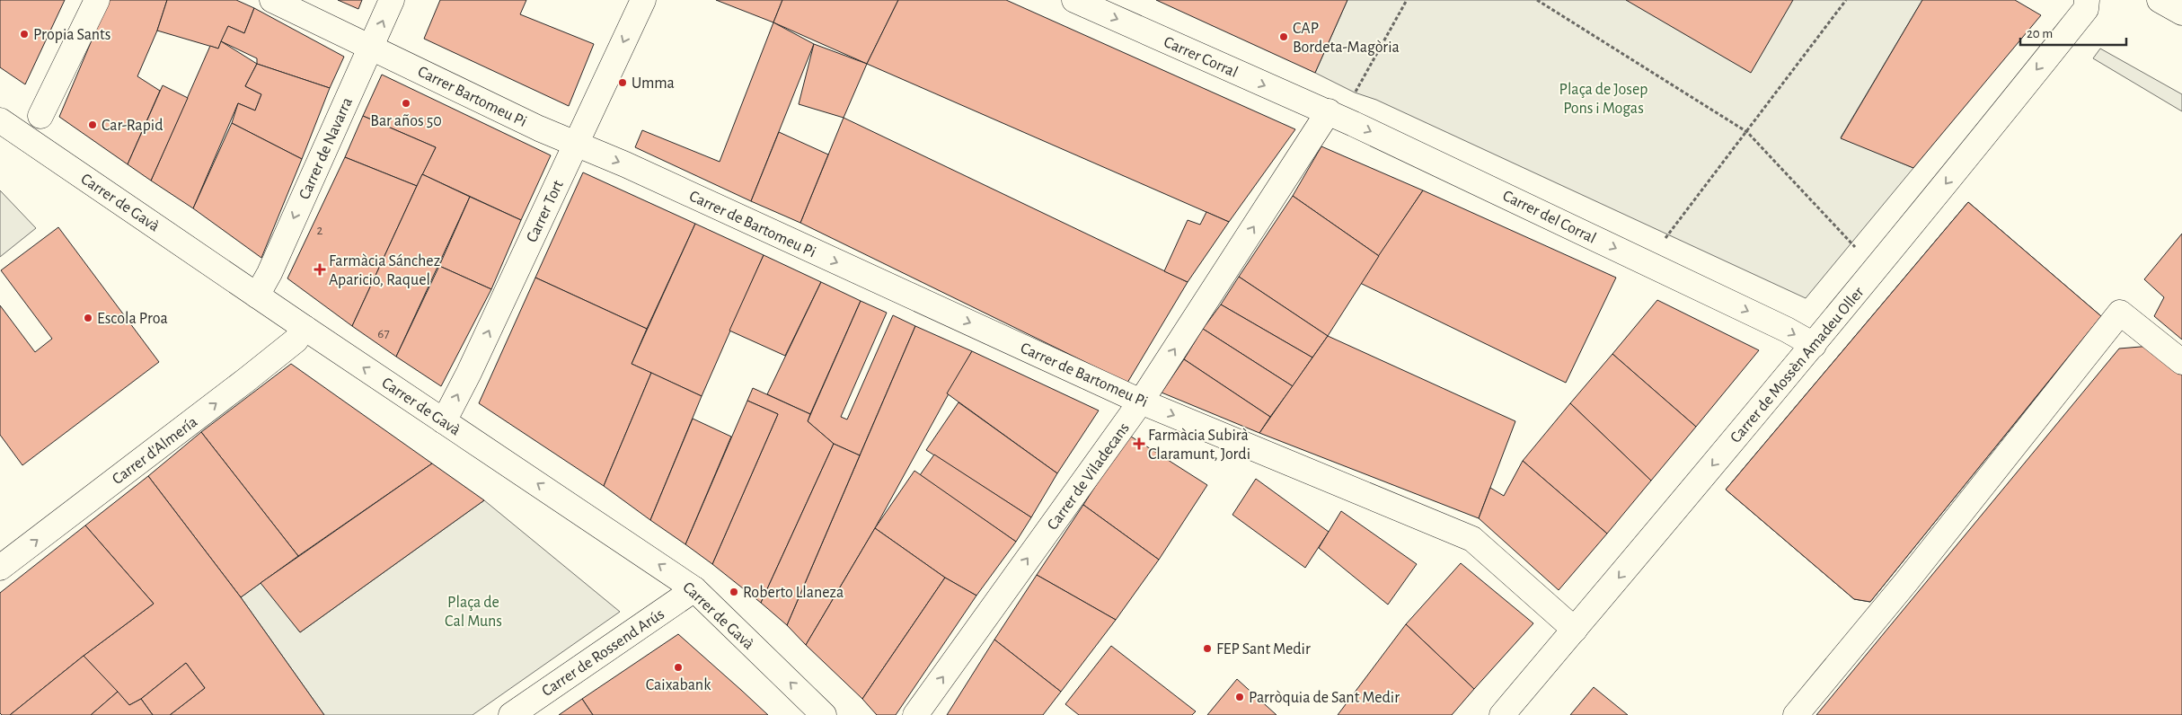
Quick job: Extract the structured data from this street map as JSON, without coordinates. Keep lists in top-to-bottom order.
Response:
{
  "streets": {
    "street": [
      "Carrer Corral",
      "Carrer Bartomeu Pi",
      "Carrer de Navarra",
      "Carrer de Gavà",
      "Carrer Tort",
      "Carrer del Corral",
      "Carrer de Bartomeu Pi",
      "Carrer de Mossèn Amadeu Oller",
      "Carrer d'Almería",
      "Carrer de Viladecans",
      "Carrer de Rossend Arús"
    ]
  },
  "crossings": [
    ["Carrer Corral", "Carrer del Corral"],
    ["Carrer Corral", "Carrer de Viladecans"],
    ["Carrer Bartomeu Pi", "Carrer de Navarra"],
    ["Carrer Bartomeu Pi", "Carrer Tort"],
    ["Carrer Bartomeu Pi", "Carrer de Bartomeu Pi"],
    ["Carrer de Navarra", "Carrer de Gavà"],
    ["Carrer de Gavà", "Carrer Tort"],
    ["Carrer de Gavà", "Carrer d'Almería"],
    ["Carrer de Gavà", "Carrer de Rossend Arús"],
    ["Carrer Tort", "Carrer de Bartomeu Pi"],
    ["Carrer del Corral", "Carrer de Mossèn Amadeu Oller"],
    ["Carrer del Corral", "Carrer de Viladecans"],
    ["Carrer de Bartomeu Pi", "Carrer de Mossèn Amadeu Oller"],
    ["Carrer de Bartomeu Pi", "Carrer de Viladecans"]
  ],
  "one_way": [
    "Carrer Corral",
    "Carrer de Gavà",
    "Carrer del Corral",
    "Carrer de Bartomeu Pi",
    "Carrer de Mossèn Amadeu Oller",
    "Carrer d'Almería",
    "Carrer de Viladecans"
  ],
  "parks": ["Plaça de Josep Pons i Mogas", "Plaça de Cal Muns"],
  "places": {
    "other": [
      "Propia Sants",
      "CAP Bordeta-Magòria",
      "Umma",
      "Bar años 50",
      "Car-Rapid",
      "Escola Proa",
      "Roberto Llaneza",
      "FEP Sant Medir",
      "Caixabank",
      "Parròquia de Sant Medir"
    ],
    "health": ["Farmàcia Sánchez Aparicio, Raquel", "Farmàcia Subirà Claramunt, Jordi"]
  },
  "house_numbers": ["2", "67"],
  "scale_bar": "20 m"
}
